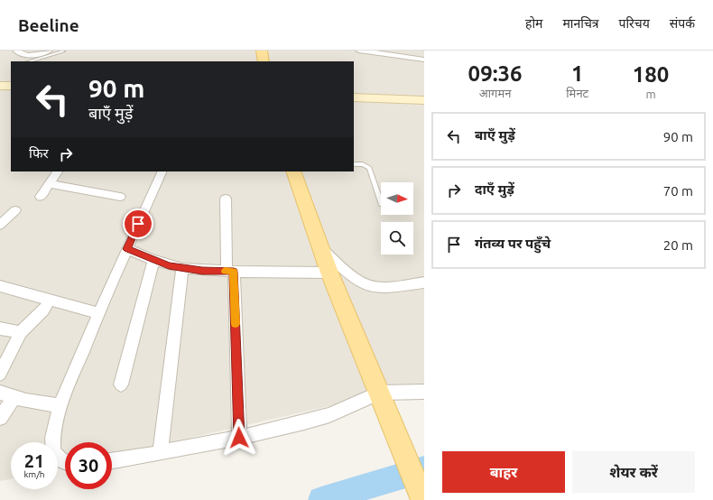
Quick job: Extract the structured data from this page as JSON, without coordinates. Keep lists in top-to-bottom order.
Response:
{
  "north": "right",
  "page": {
    "header": "Beeline",
    "nav": [
      "होम",
      "मानचित्र",
      "परिचय",
      "संपर्क"
    ],
    "eta": [
      "09:36",
      "आगमन",
      "1",
      "मिनट",
      "180",
      "m"
    ],
    "turn": ["90 m", "बाएँ मुड़ें"],
    "list": [
      {
        "name": "बाएँ मुड़ें",
        "value": "90 m"
      },
      {
        "name": "दाएँ मुड़ें",
        "value": "70 m"
      },
      {
        "name": "गंतव्य पर पहुँचे",
        "value": "20 m"
      }
    ],
    "then": "फिर",
    "speed": "21 km/h",
    "limit": "30",
    "buttons": ["बाहर", "शेयर करें"]
  }
}
